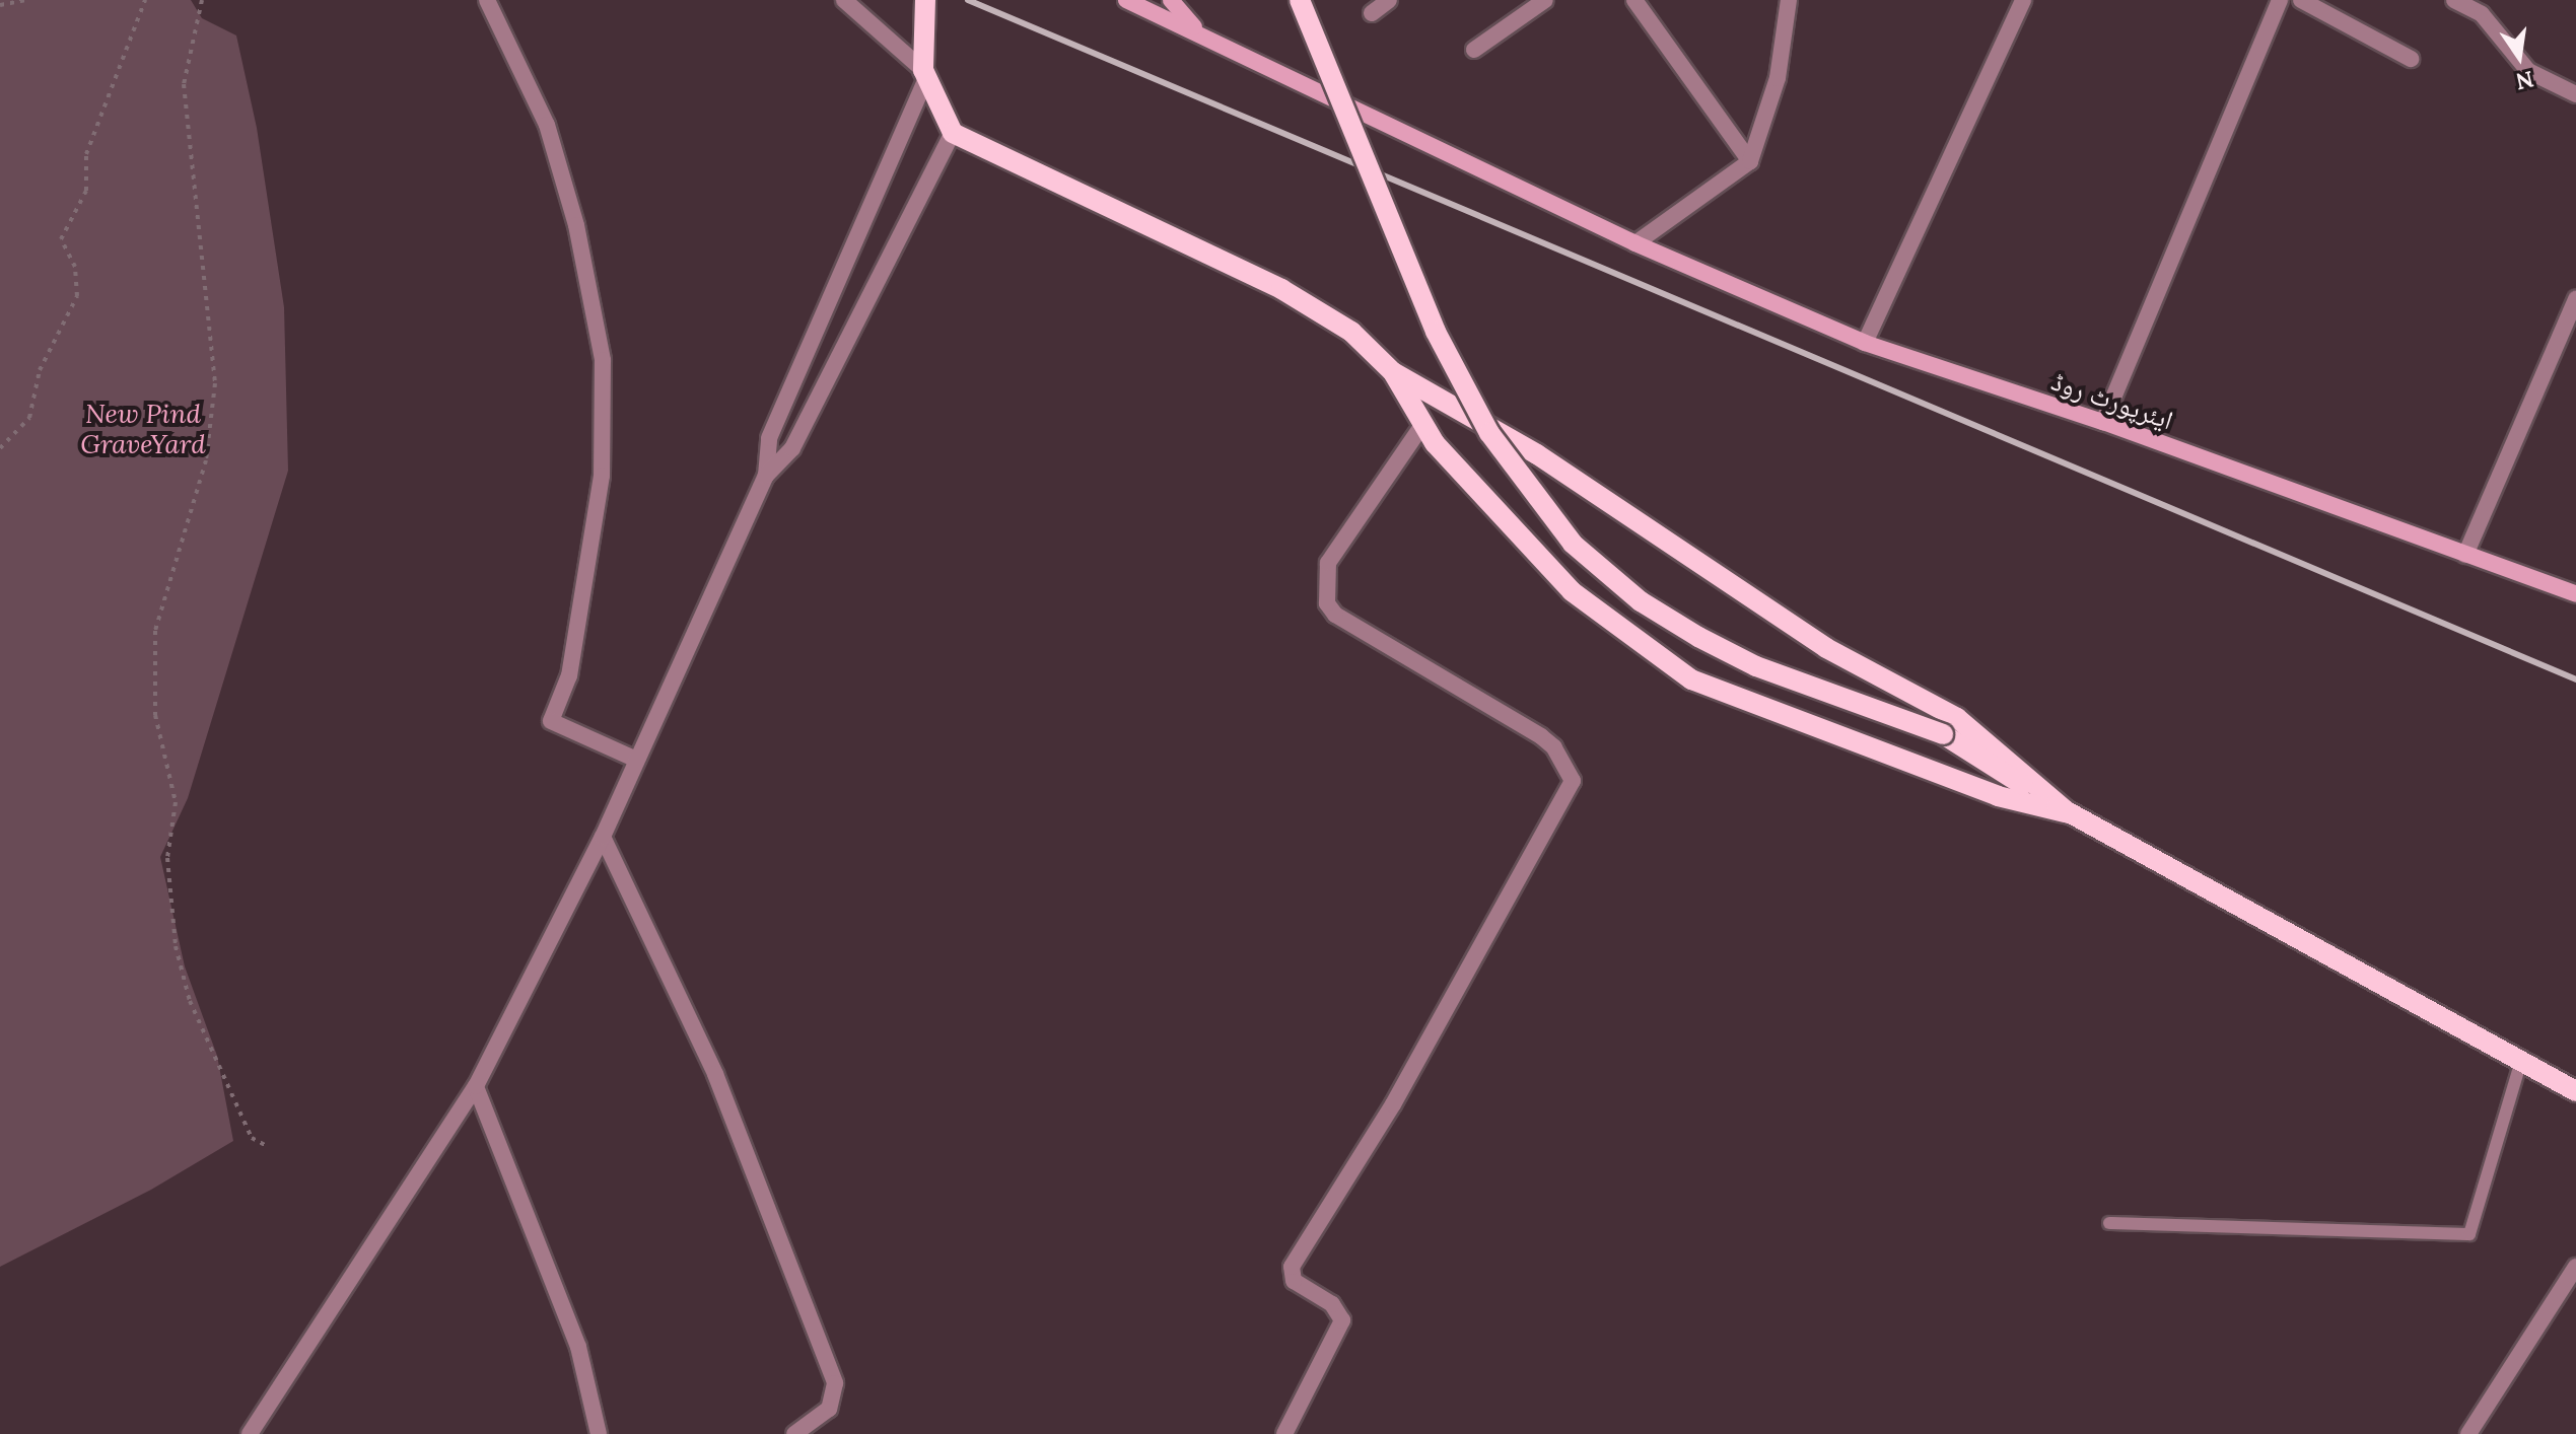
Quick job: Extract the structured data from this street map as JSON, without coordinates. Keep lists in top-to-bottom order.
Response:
{
  "streets": {
    "main road": ["ایئرپورٹ روڈ"]
  },
  "parks": ["New Pind GraveYard"],
  "north": "bottom"
}
